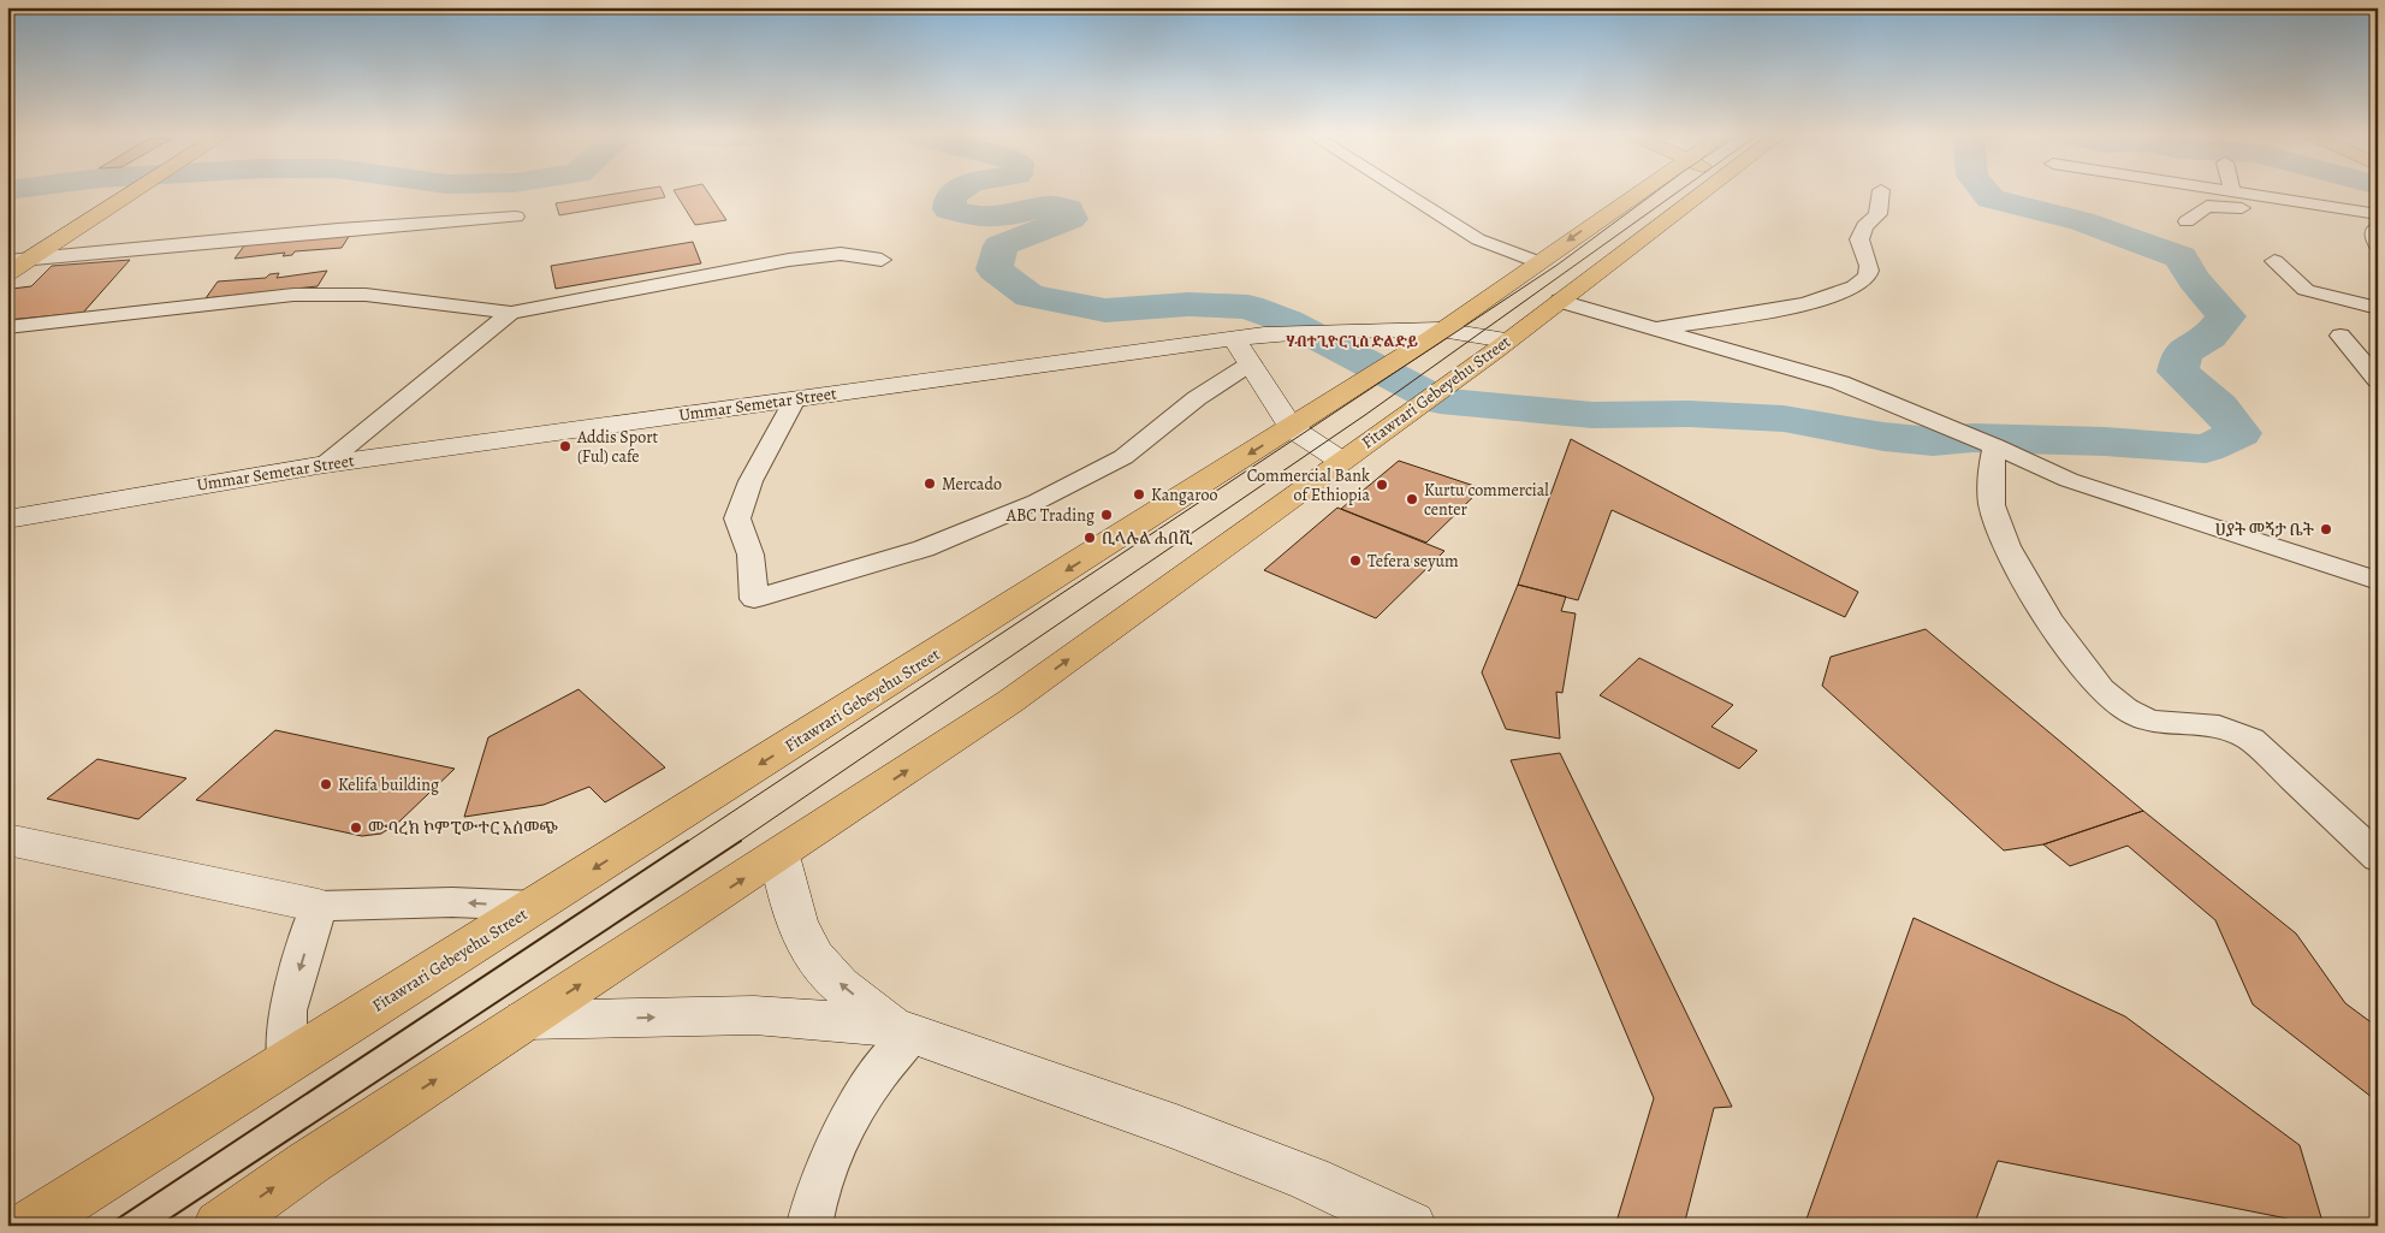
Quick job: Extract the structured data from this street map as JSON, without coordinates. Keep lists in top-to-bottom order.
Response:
{
  "streets": {
    "main road": ["Fitawrari Gebeyehu Street", "Ummar Semetar Street"]
  },
  "crossings": [
    ["Fitawrari Gebeyehu Street", "Ummar Semetar Street"]
  ],
  "districts": ["ሃብተጊዮርጊስ ድልድይ"],
  "places": [
    "Addis Sport (Ful) cafe",
    "Mercado",
    "Commercial Bank of Ethiopia",
    "Kangaroo",
    "Kurtu commercial center",
    "ABC Trading",
    "ሀያት መኝታ ቤት",
    "ቢላሉል ሐበሺ",
    "Tefera seyum",
    "Kelifa building",
    "ሙባረክ ኮምፒውተር አስመጭ"
  ]
}
